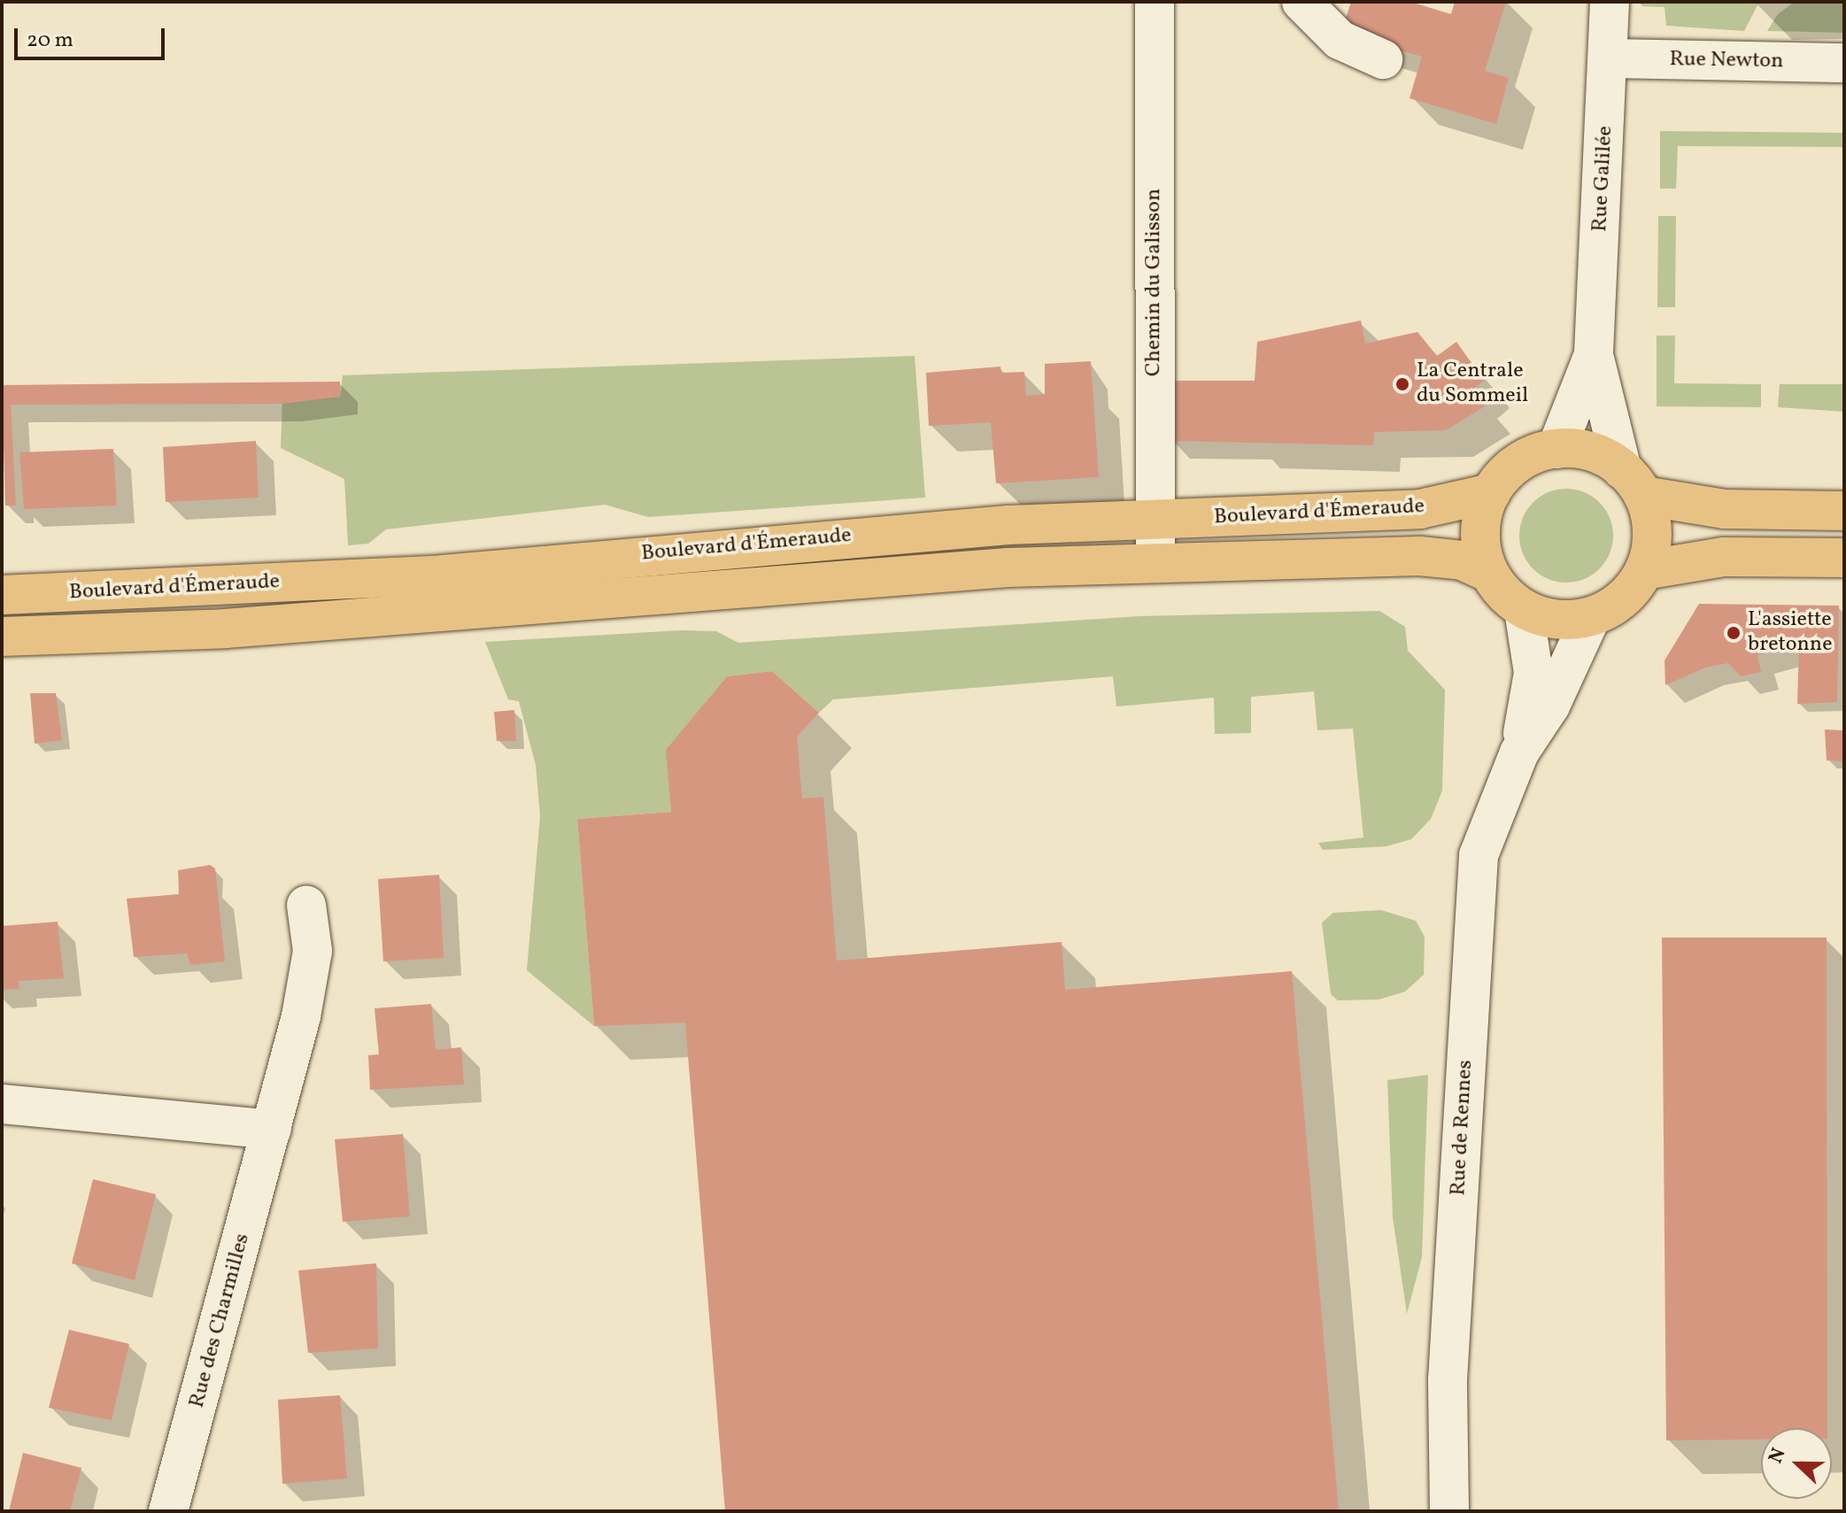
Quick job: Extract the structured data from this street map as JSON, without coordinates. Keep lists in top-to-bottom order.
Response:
{
  "streets": {
    "main road": ["Boulevard d'Émeraude"],
    "street": [
      "Rue Newton",
      "Rue Galilée",
      "Chemin du Galisson",
      "Rue de Rennes",
      "Rue des Charmilles"
    ]
  },
  "crossings": [
    ["Rue Newton", "Rue Galilée"],
    ["Rue Galilée", "Boulevard d'Émeraude"],
    ["Rue Galilée", "Rue de Rennes"],
    ["Chemin du Galisson", "Boulevard d'Émeraude"],
    ["Boulevard d'Émeraude", "Rue de Rennes"]
  ],
  "places": ["La Centrale du Sommeil", "L'assiette bretonne"],
  "scale_bar": "20 m",
  "north": "left"
}
